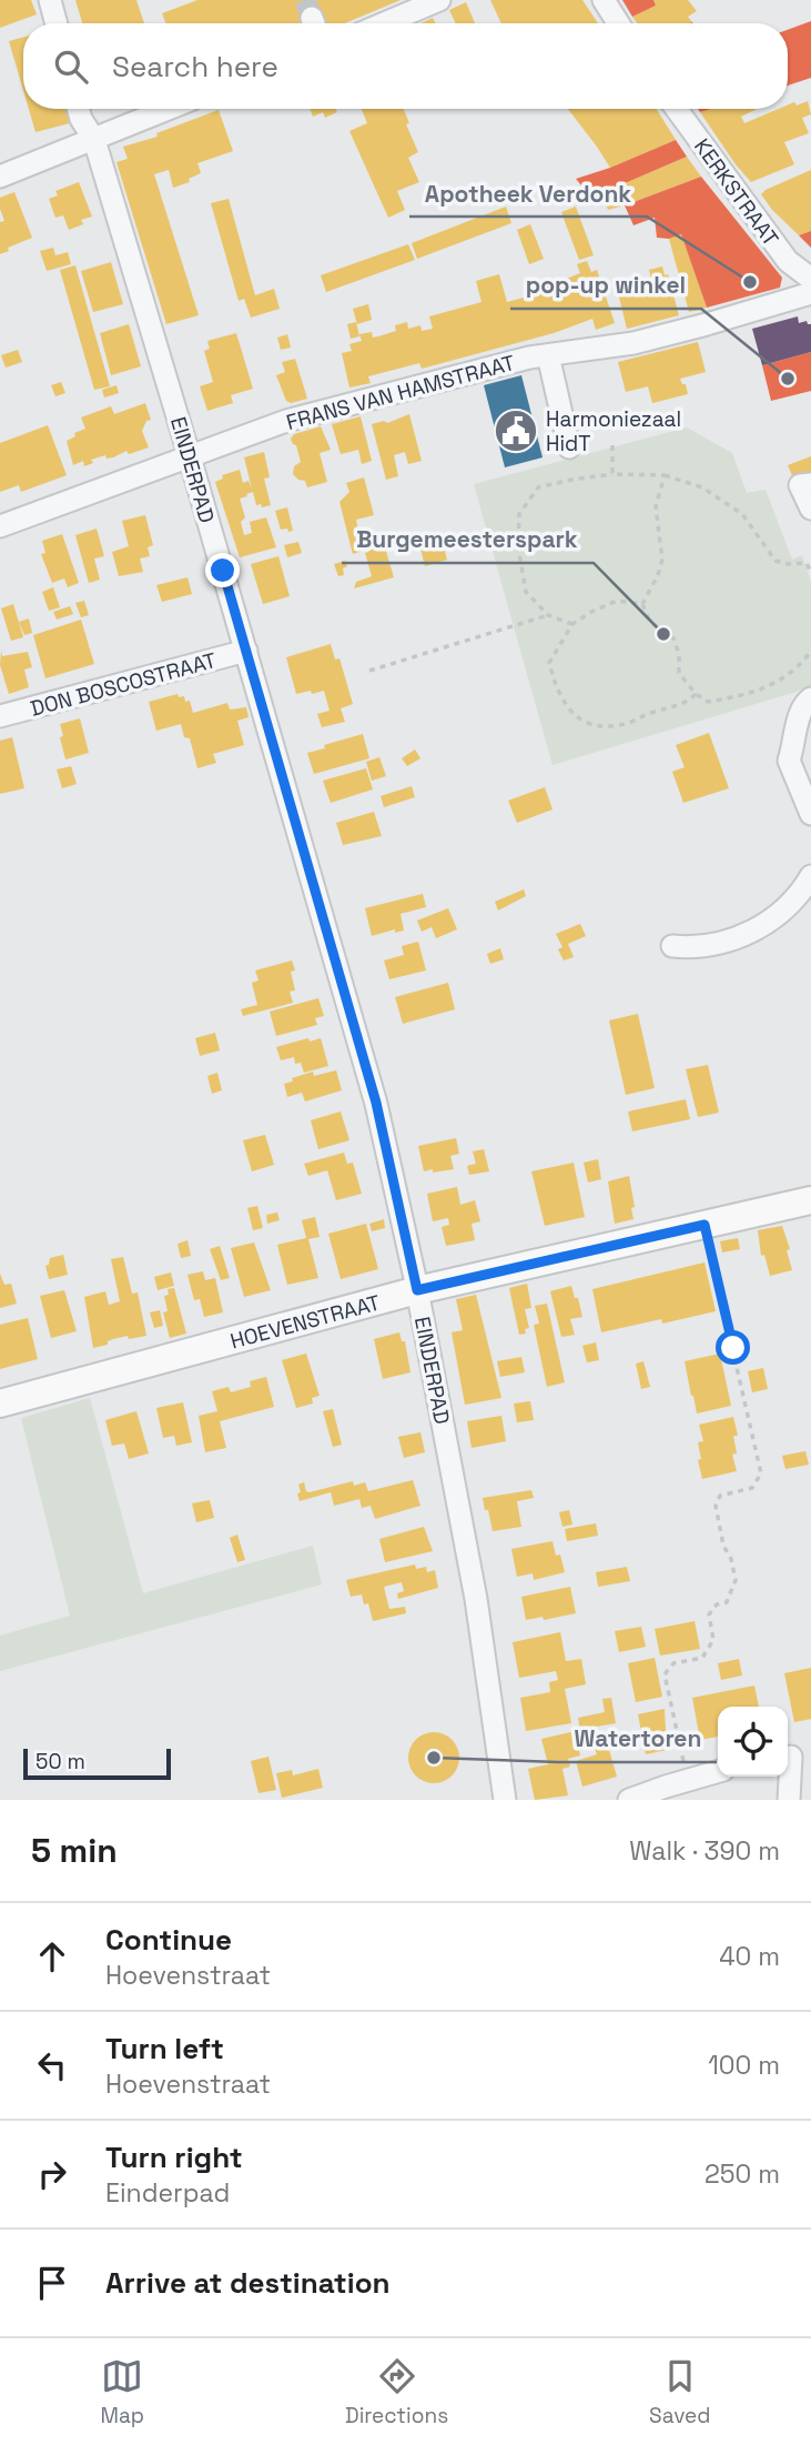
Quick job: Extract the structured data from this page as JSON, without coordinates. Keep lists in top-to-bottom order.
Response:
{
  "streets": {
    "main road": ["HOEVENSTRAAT"],
    "street": [
      "KERKSTRAAT",
      "FRANS VAN HAMSTRAAT",
      "EINDERPAD",
      "DON BOSCOSTRAAT"
    ]
  },
  "crossings": [
    ["FRANS VAN HAMSTRAAT", "EINDERPAD"],
    ["EINDERPAD", "DON BOSCOSTRAAT"],
    ["EINDERPAD", "HOEVENSTRAAT"]
  ],
  "places": {
    "other": [
      "Apotheek Verdonk",
      "pop-up winkel",
      "Burgemeesterspark",
      "Watertoren"
    ],
    "public building": ["Harmoniezaal HidT"]
  },
  "scale_bar": "50 m",
  "page": {
    "search": "Search here",
    "scale": "50 m",
    "heading": ["5 min", "Walk · 390 m"],
    "list": [
      ["Continue", "Hoevenstraat", "40 m"],
      ["Turn left", "Hoevenstraat", "100 m"],
      ["Turn right", "Einderpad", "250 m"],
      "Arrive at destination"
    ],
    "nav": ["Map", "Directions", "Saved"]
  }
}
